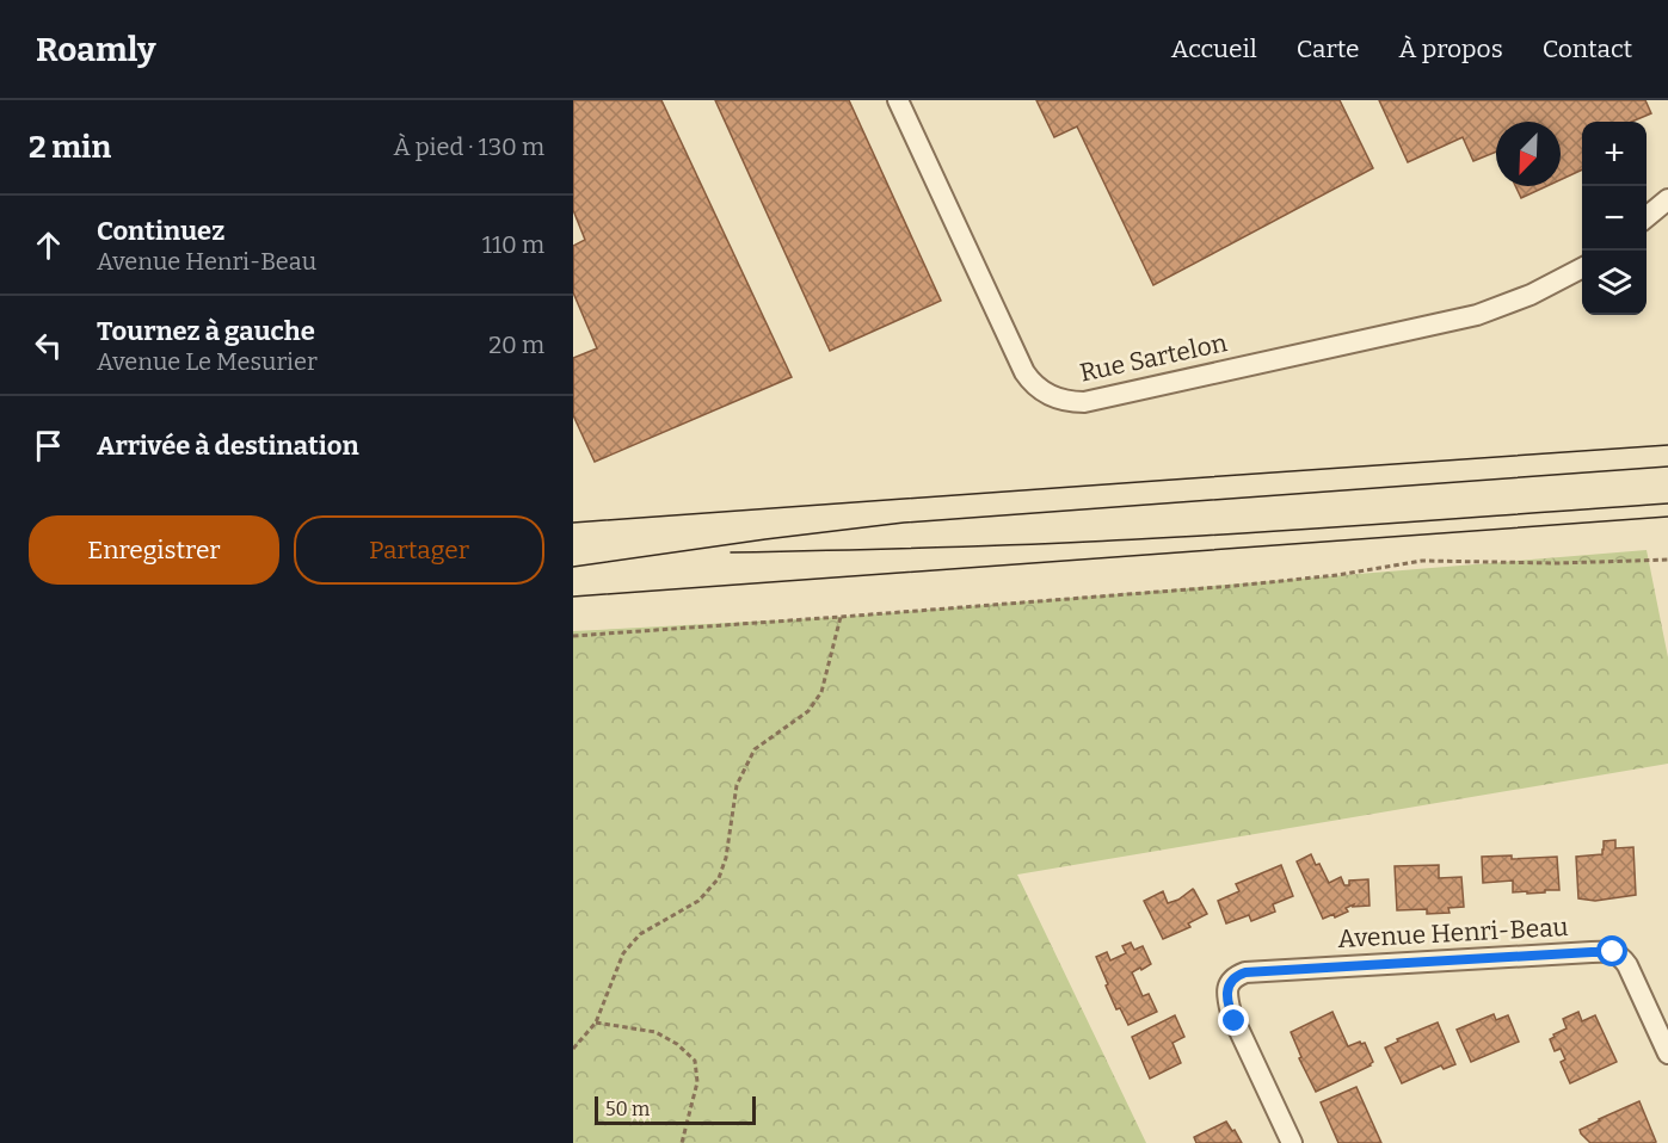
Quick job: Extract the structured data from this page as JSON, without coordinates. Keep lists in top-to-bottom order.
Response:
{
  "streets": {
    "street": ["Rue Sartelon", "Avenue Henri-Beau"]
  },
  "scale_bar": "50 m",
  "north": "bottom left",
  "page": {
    "header": "Roamly",
    "nav": [
      "Accueil",
      "Carte",
      "À propos",
      "Contact"
    ],
    "heading": ["2 min", "À pied · 130 m"],
    "map_buttons": ["+", "−"],
    "list": [
      ["Continuez", "Avenue Henri-Beau", "110 m"],
      ["Tournez à gauche", "Avenue Le Mesurier", "20 m"],
      "Arrivée à destination"
    ],
    "buttons": ["Enregistrer", "Partager"],
    "scale": "50 m"
  }
}
